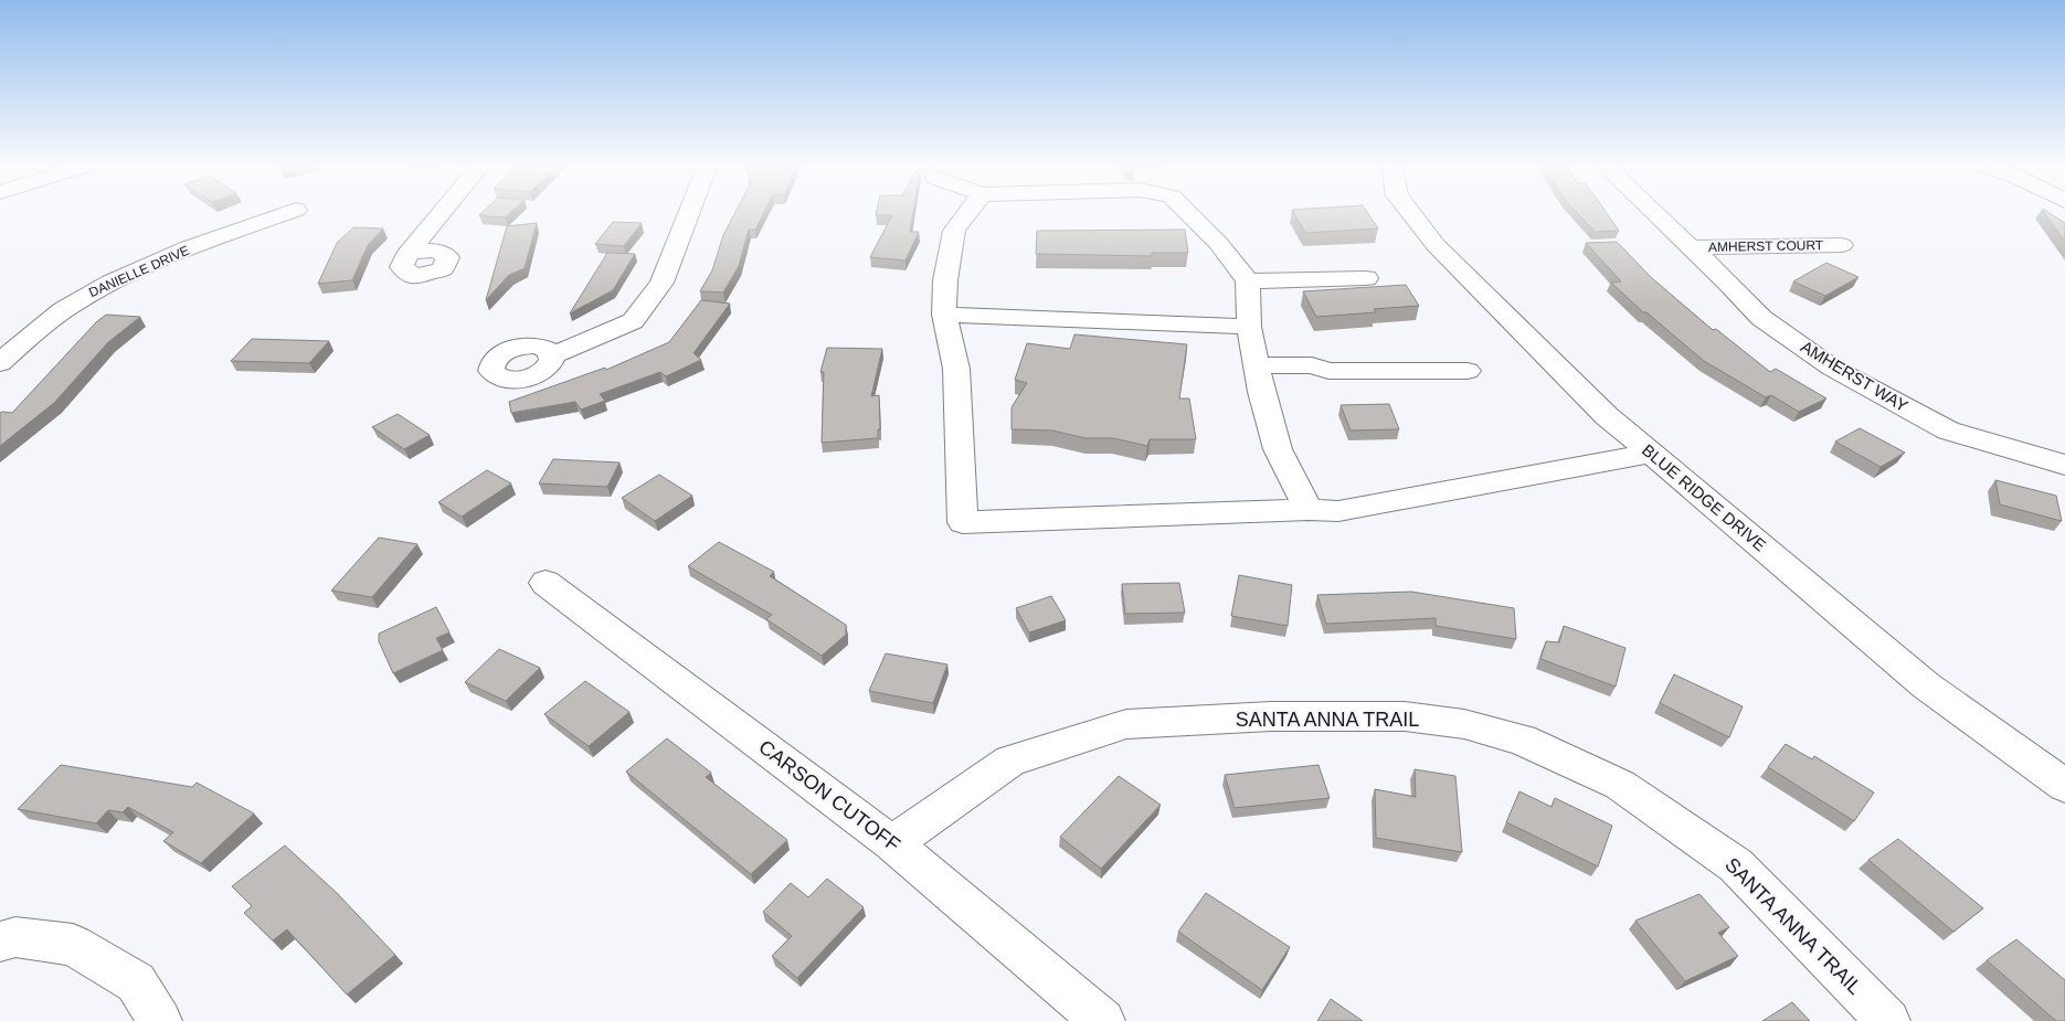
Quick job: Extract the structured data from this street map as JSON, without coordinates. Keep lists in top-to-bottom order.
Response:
{
  "streets": {
    "street": [
      "AMHERST COURT",
      "DANIELLE DRIVE",
      "AMHERST WAY",
      "BLUE RIDGE DRIVE",
      "SANTA ANNA TRAIL",
      "CARSON CUTOFF"
    ]
  },
  "crossings": [
    ["AMHERST COURT", "AMHERST WAY"],
    ["SANTA ANNA TRAIL", "CARSON CUTOFF"]
  ]
}
